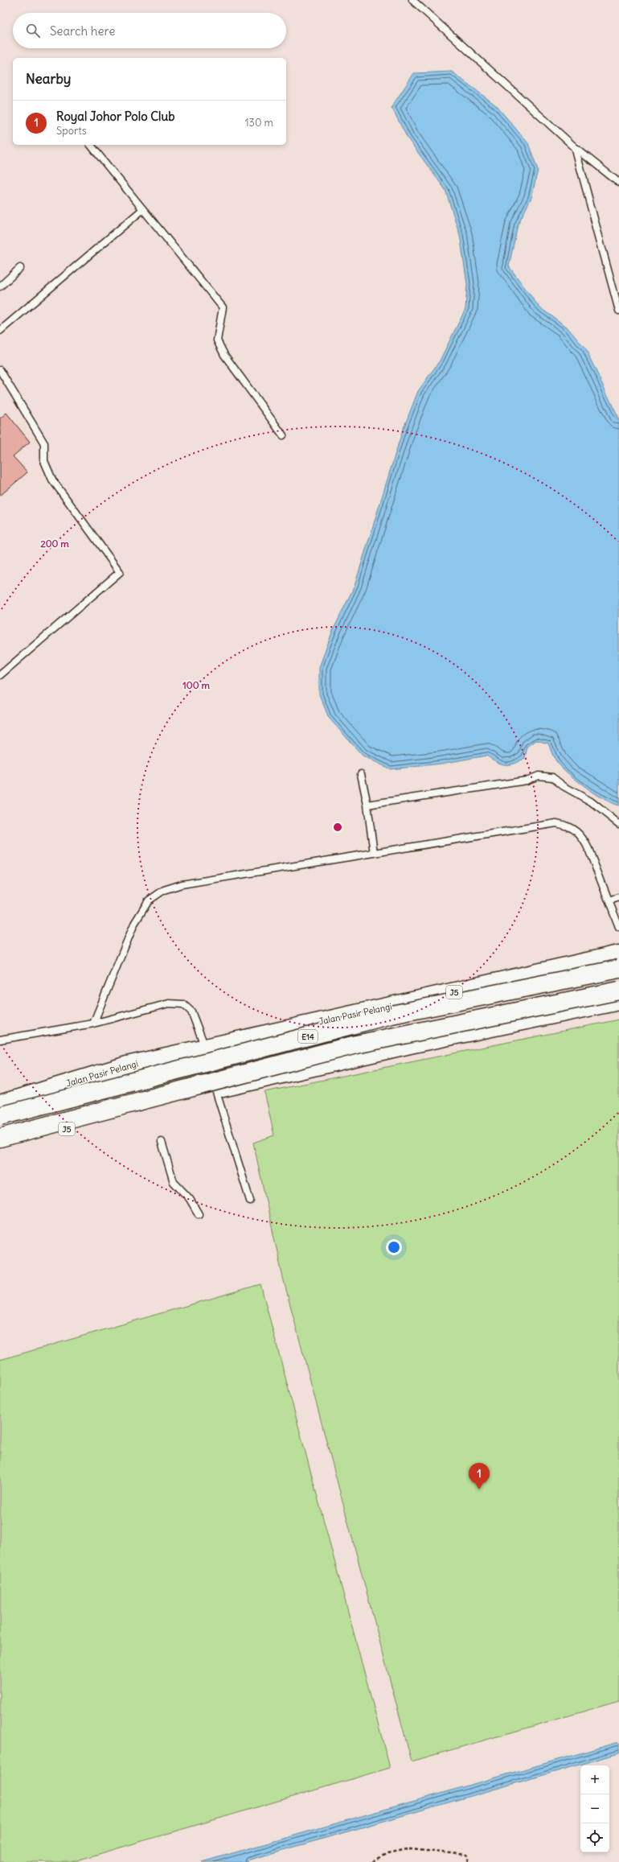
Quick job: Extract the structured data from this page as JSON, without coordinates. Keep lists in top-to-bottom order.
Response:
{
  "streets": {
    "main road": ["J5", "Jalan Pasir Pelangi", "E14"]
  },
  "page": {
    "search": "Search here",
    "heading": "Nearby",
    "list": [
      {
        "mark": "1",
        "name": "Royal Johor Polo Club",
        "note": "Sports",
        "value": "130 m"
      }
    ],
    "pins": "1",
    "map_buttons": ["+", "−"]
  },
  "rings": ["200 m", "100 m"]
}
